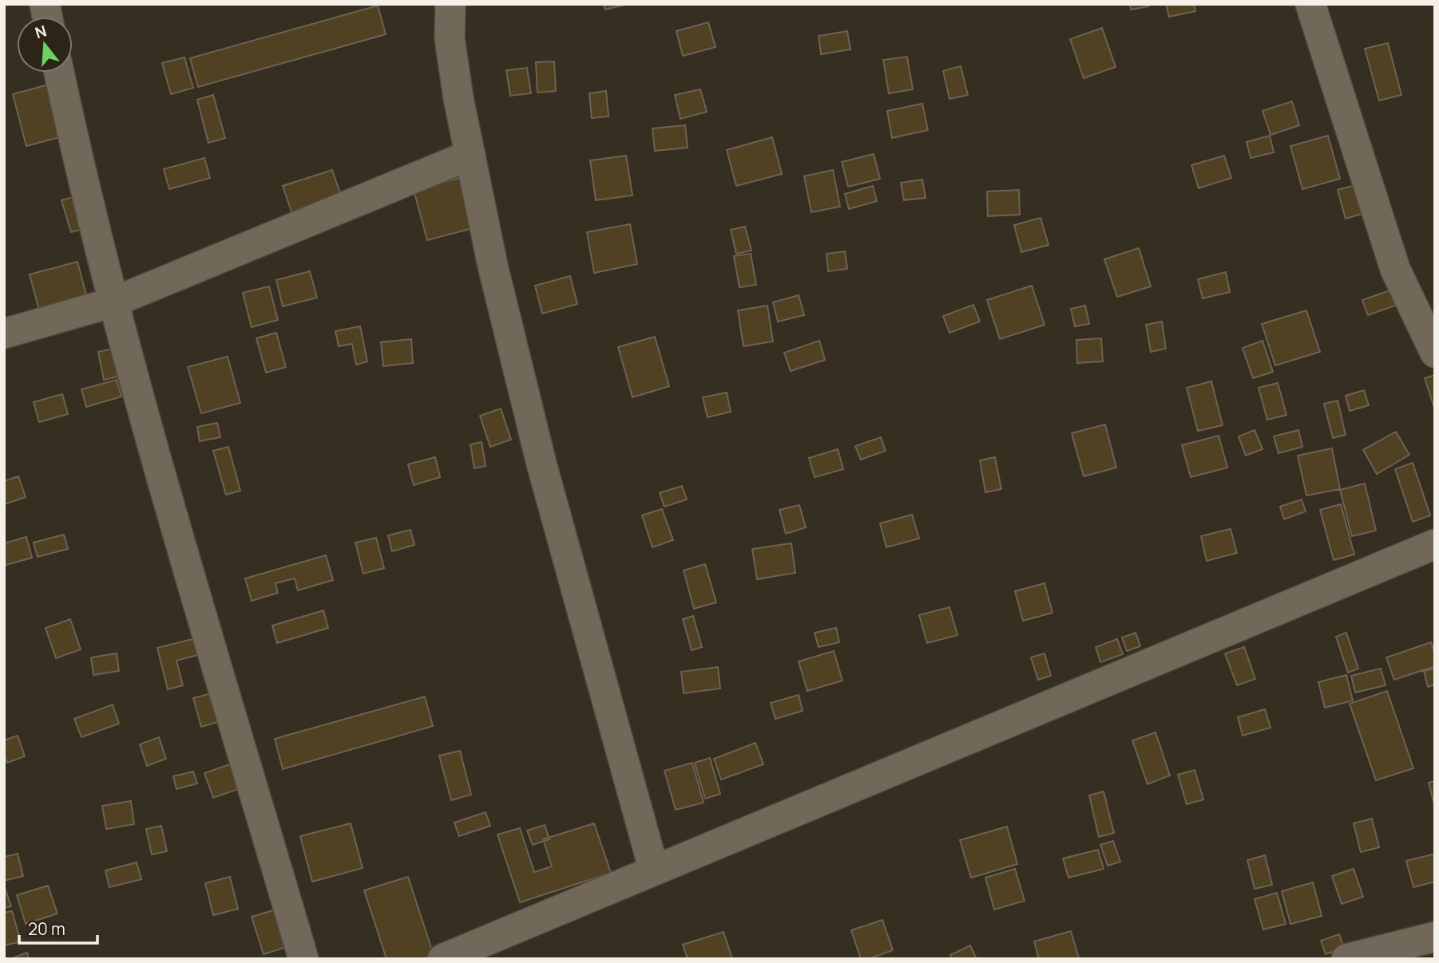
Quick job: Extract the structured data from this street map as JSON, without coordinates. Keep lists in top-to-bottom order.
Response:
{
  "scale_bar": "20 m",
  "north": "top"
}
